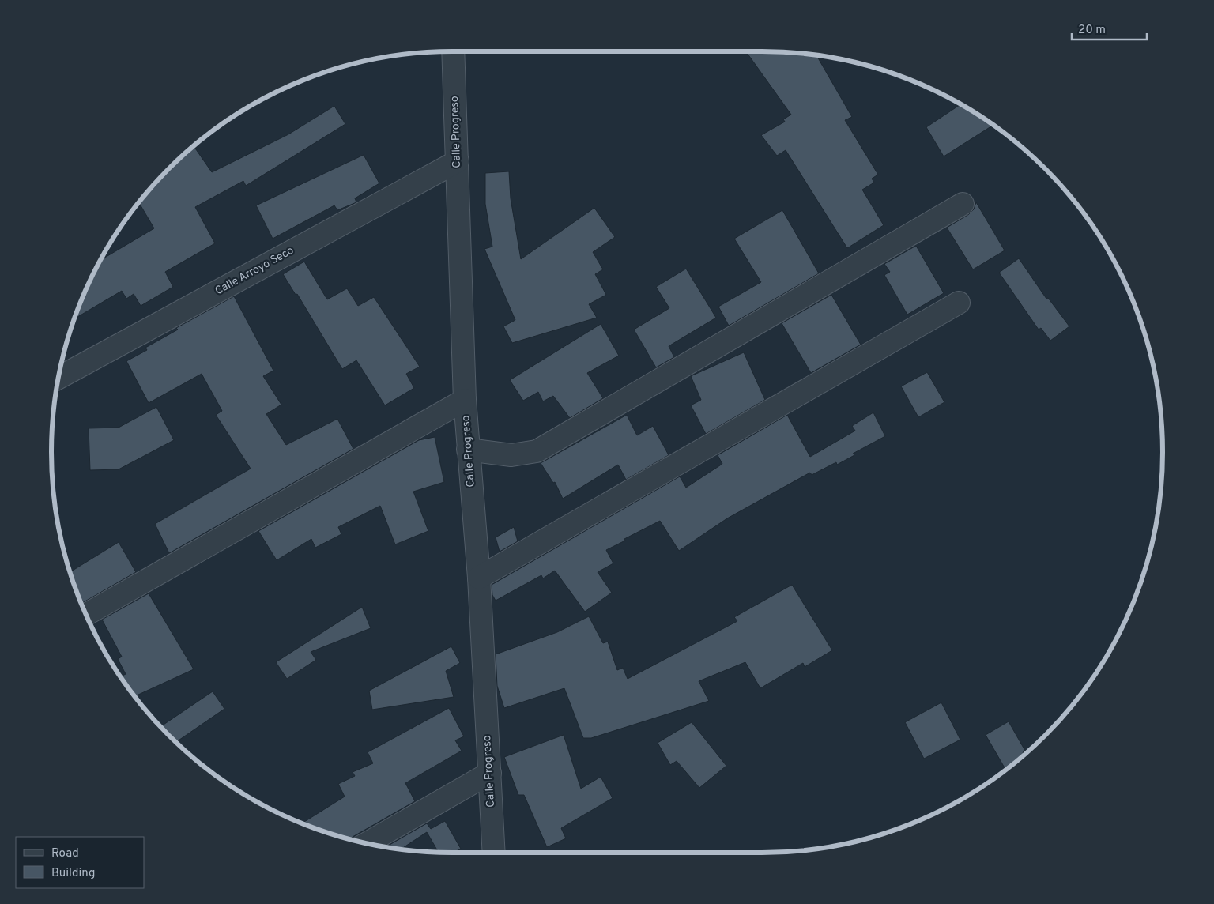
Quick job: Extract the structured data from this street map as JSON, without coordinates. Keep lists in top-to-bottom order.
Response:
{
  "streets": {
    "street": ["Calle Progreso", "Calle Arroyo Seco"]
  },
  "crossings": [
    ["Calle Progreso", "Calle Arroyo Seco"]
  ],
  "legend": ["Road", "Building"],
  "scale_bar": "20 m"
}
